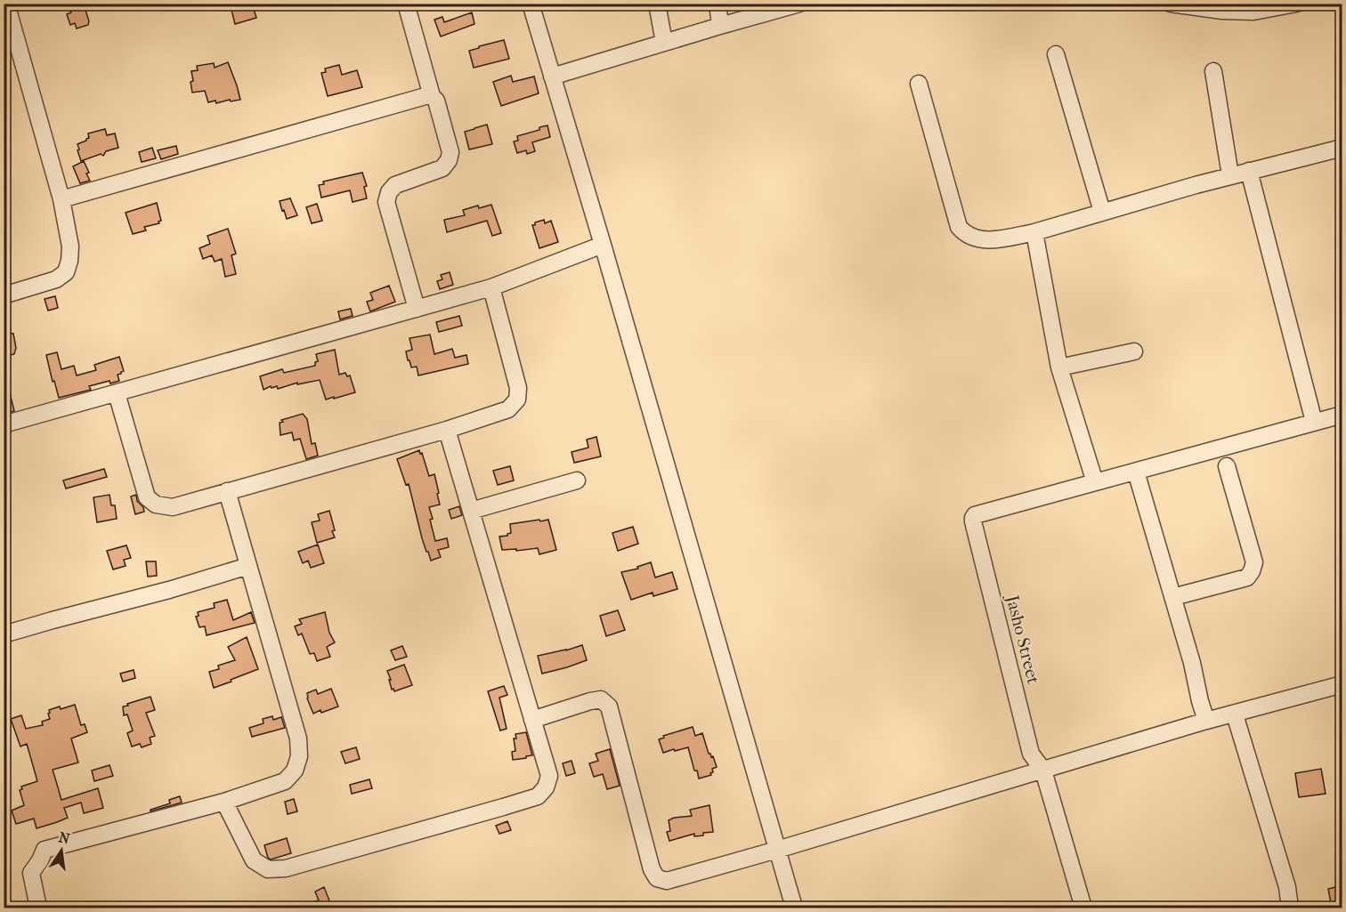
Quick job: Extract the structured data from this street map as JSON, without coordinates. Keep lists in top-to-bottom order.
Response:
{
  "streets": {
    "street": ["Jasho Street"]
  },
  "north": "top"
}
